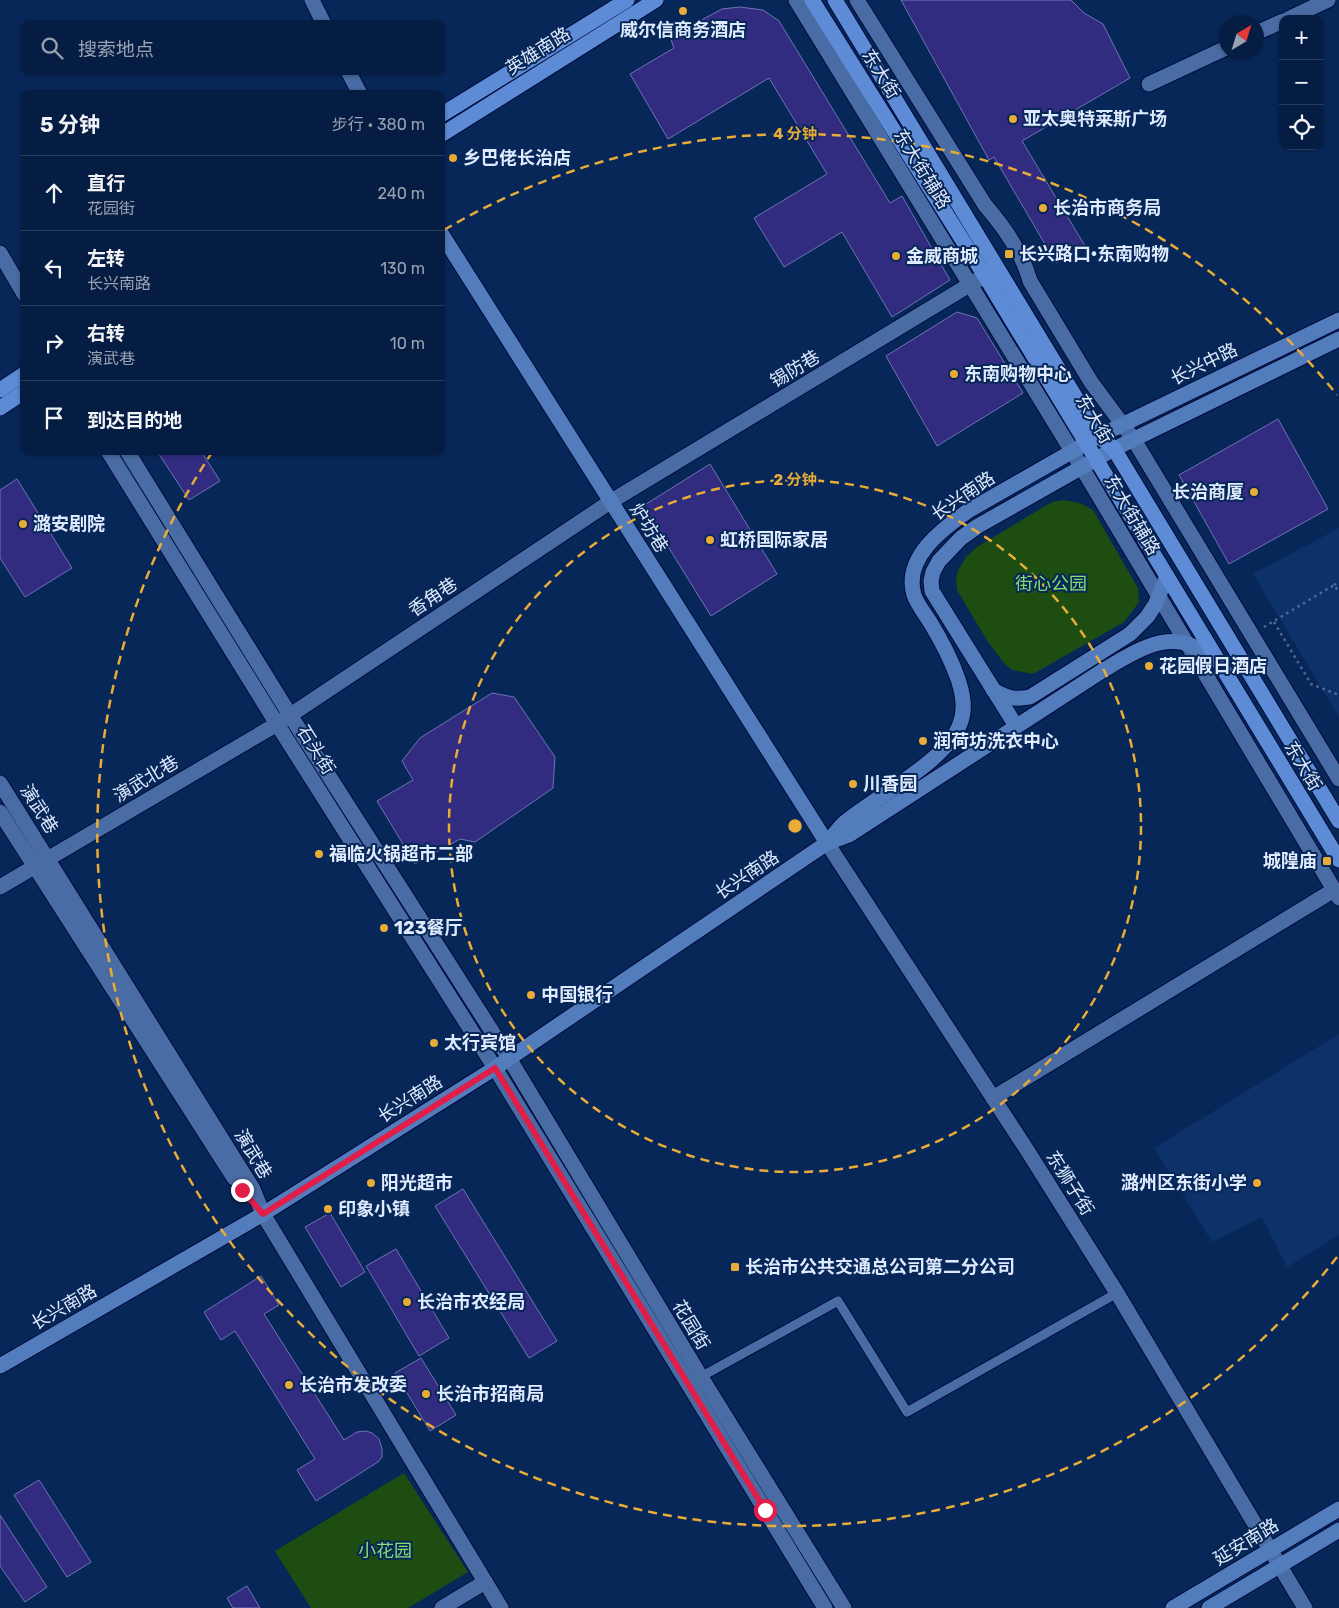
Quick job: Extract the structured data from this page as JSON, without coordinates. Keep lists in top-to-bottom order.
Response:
{
  "streets": {
    "main road": [
      "英雄南路",
      "东大街",
      "长兴中路",
      "长兴南路",
      "炉坊巷",
      "延安南路"
    ],
    "street": [
      "东大街辅路",
      "锡防巷",
      "香角巷",
      "石头街",
      "演武北巷",
      "演武巷",
      "东狮子街",
      "花园街"
    ]
  },
  "crossings": [
    ["东大街", "长兴中路"],
    ["东大街", "锡防巷"],
    ["东大街", "长兴南路"],
    ["东大街辅路", "长兴中路"],
    ["东大街辅路", "锡防巷"],
    ["东大街辅路", "长兴南路"],
    ["长兴中路", "长兴南路"],
    ["锡防巷", "炉坊巷"],
    ["锡防巷", "香角巷"],
    ["长兴南路", "炉坊巷"],
    ["长兴南路", "石头街"],
    ["长兴南路", "演武巷"],
    ["长兴南路", "东狮子街"],
    ["长兴南路", "花园街"],
    ["炉坊巷", "香角巷"],
    ["炉坊巷", "东狮子街"],
    ["香角巷", "石头街"],
    ["香角巷", "演武北巷"],
    ["石头街", "演武北巷"],
    ["石头街", "花园街"],
    ["演武北巷", "演武巷"],
    ["东狮子街", "延安南路"]
  ],
  "parks": ["街心公园", "小花园"],
  "places": {
    "other": [
      "威尔信商务酒店",
      "亚太奥特莱斯广场",
      "乡巴佬长治店",
      "长治市商务局",
      "金威商城",
      "东南购物中心",
      "长治商厦",
      "潞安剧院",
      "虹桥国际家居",
      "花园假日酒店",
      "润荷坊洗衣中心",
      "川香园",
      "福临火锅超市二部",
      "123餐厅",
      "中国银行",
      "太行宾馆",
      "阳光超市",
      "潞州区东街小学",
      "印象小镇",
      "长治市农经局",
      "长治市发改委",
      "长治市招商局"
    ],
    "transit": ["长兴路口·东南购物", "城隍庙", "长治市公共交通总公司第二分公司"]
  },
  "north": "top right",
  "page": {
    "map_buttons": ["+", "−"],
    "search": "搜索地点",
    "heading": ["5 分钟", "步行 · 380 m"],
    "list": [
      ["直行", "花园街", "240 m"],
      ["左转", "长兴南路", "130 m"],
      ["右转", "演武巷", "10 m"],
      "到达目的地"
    ]
  },
  "rings": ["4 分钟", "2 分钟"]
}
